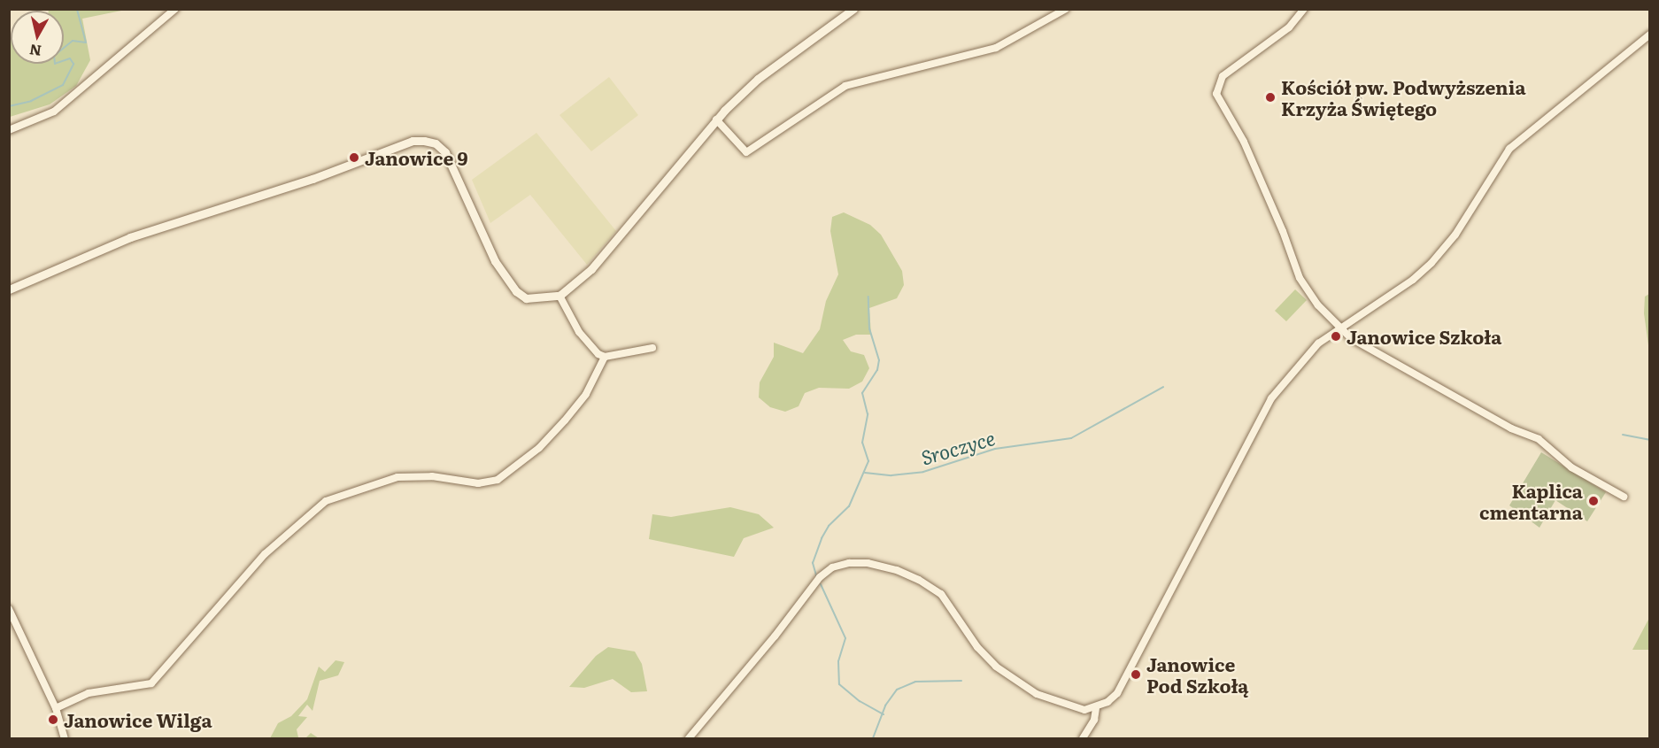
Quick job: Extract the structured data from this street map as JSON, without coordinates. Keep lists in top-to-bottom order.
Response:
{
  "water": ["Sroczyce"],
  "places": [
    "Kościół pw. Podwyższenia Krzyża Świętego",
    "Janowice 9",
    "Janowice Szkoła",
    "Kaplica cmentarna",
    "Janowice Pod Szkołą",
    "Janowice Wilga"
  ],
  "north": "bottom"
}
